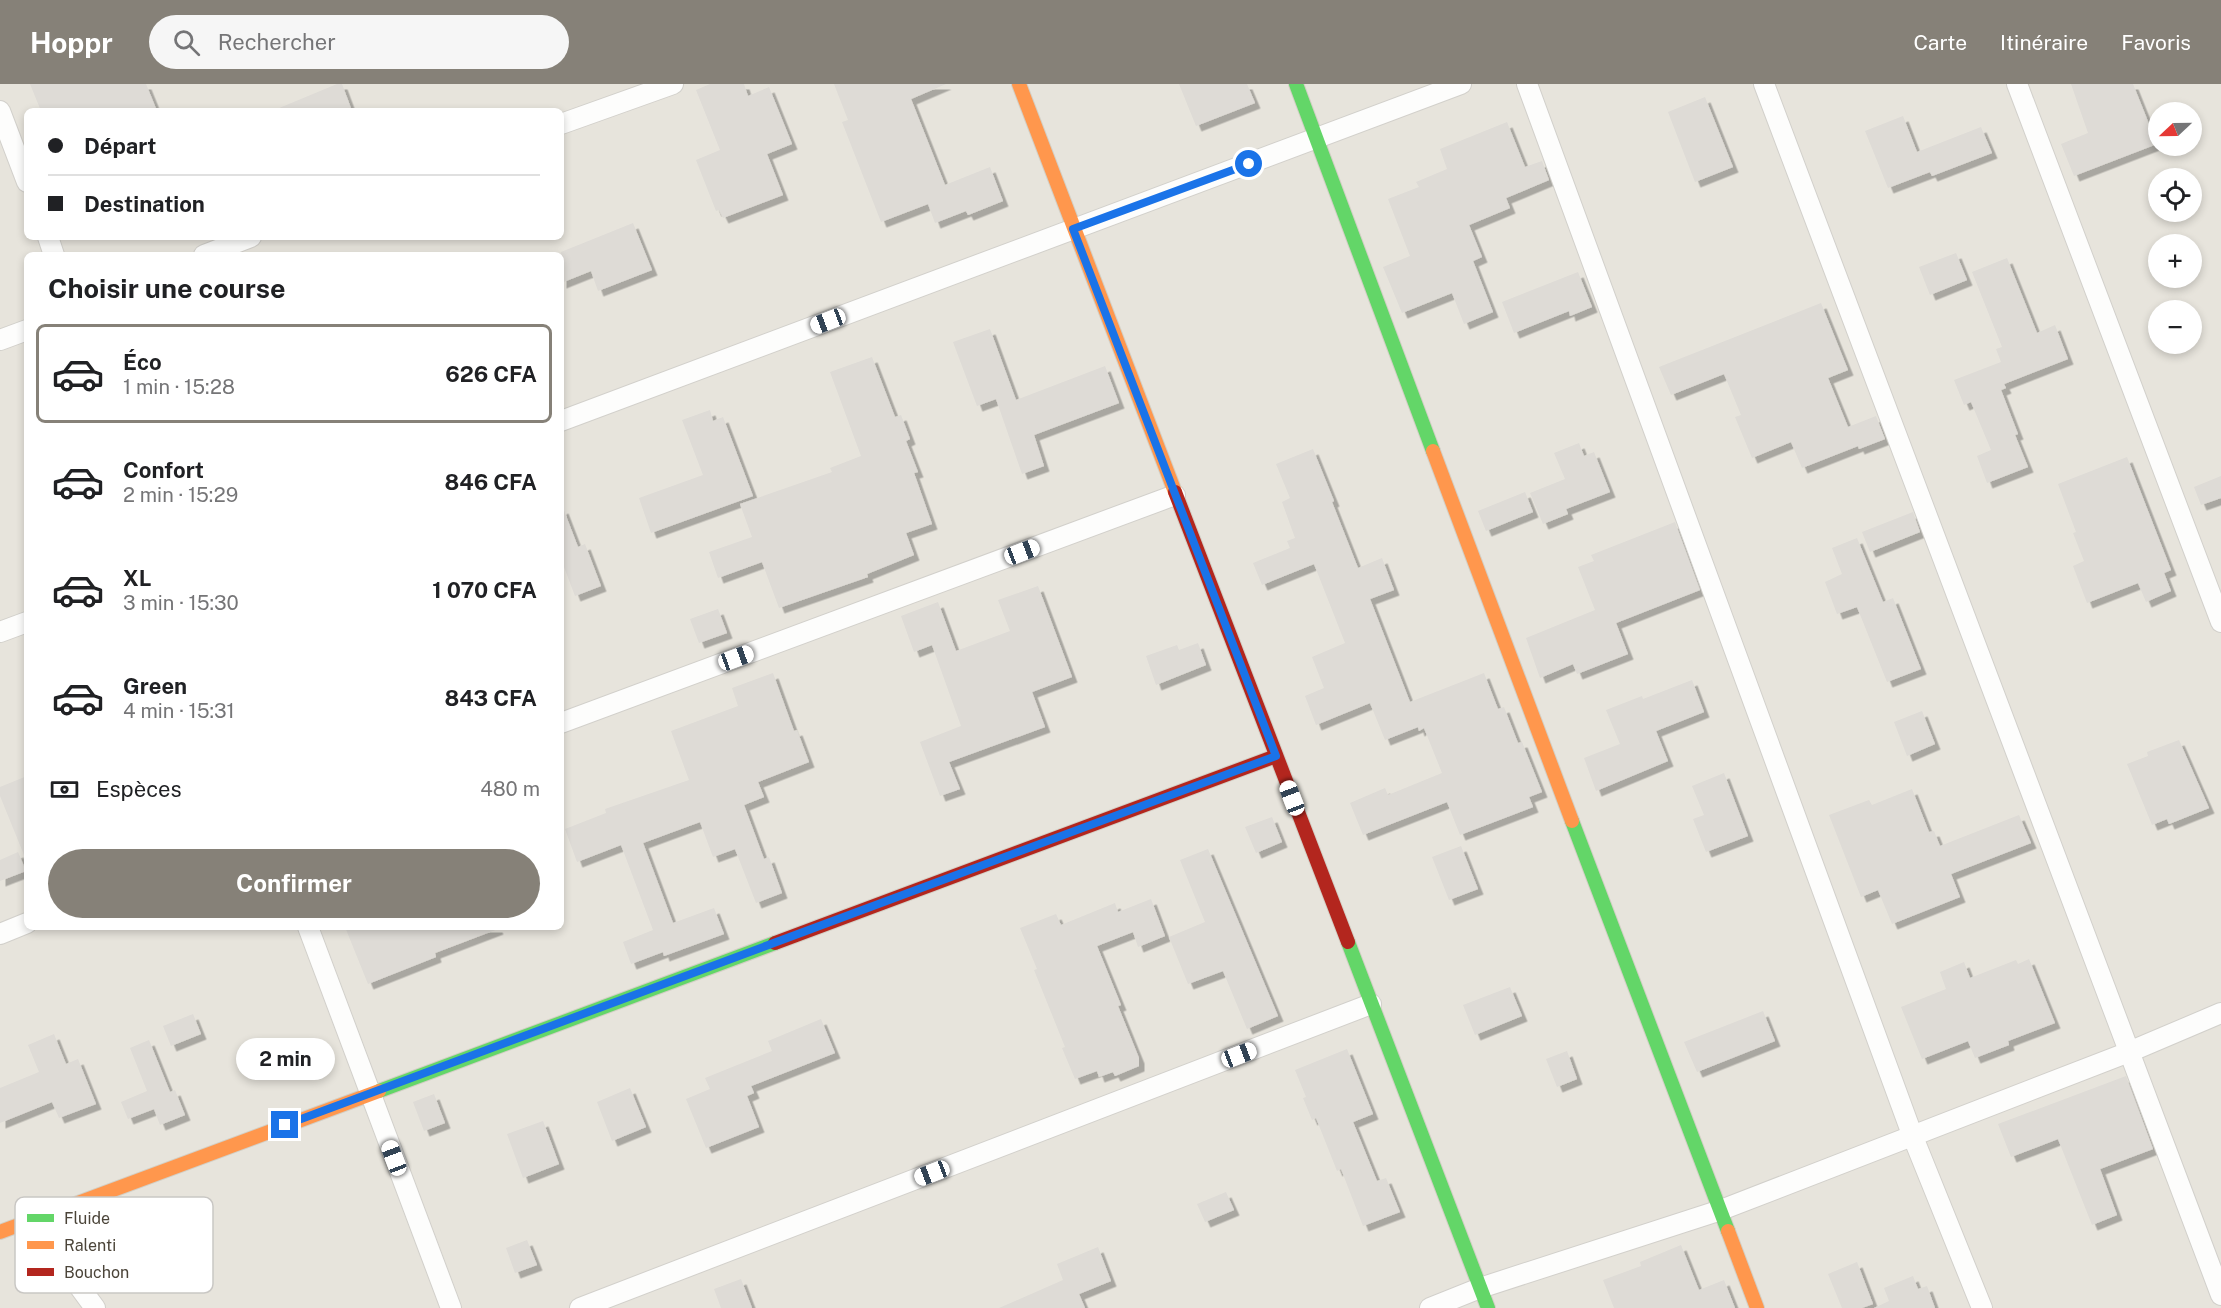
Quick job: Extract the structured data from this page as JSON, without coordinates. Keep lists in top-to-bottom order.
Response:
{
  "legend": ["Fluide", "Ralenti", "Bouchon"],
  "north": "left",
  "page": {
    "header": "Hoppr",
    "search": "Rechercher",
    "nav": ["Carte", "Itinéraire", "Favoris"],
    "map_buttons": ["+", "−"],
    "banner": ["Départ", "Destination"],
    "heading": "Choisir une course",
    "list": [
      {
        "name": "Éco",
        "note": "1 min · 15:28",
        "value": "626 CFA"
      },
      {
        "name": "Confort",
        "note": "2 min · 15:29",
        "value": "846 CFA"
      },
      {
        "name": "XL",
        "note": "3 min · 15:30",
        "value": "1 070 CFA"
      },
      {
        "name": "Green",
        "note": "4 min · 15:31",
        "value": "843 CFA"
      }
    ],
    "pay": ["Espèces", "480 m"],
    "buttons": "Confirmer",
    "bubble": "2 min"
  }
}
